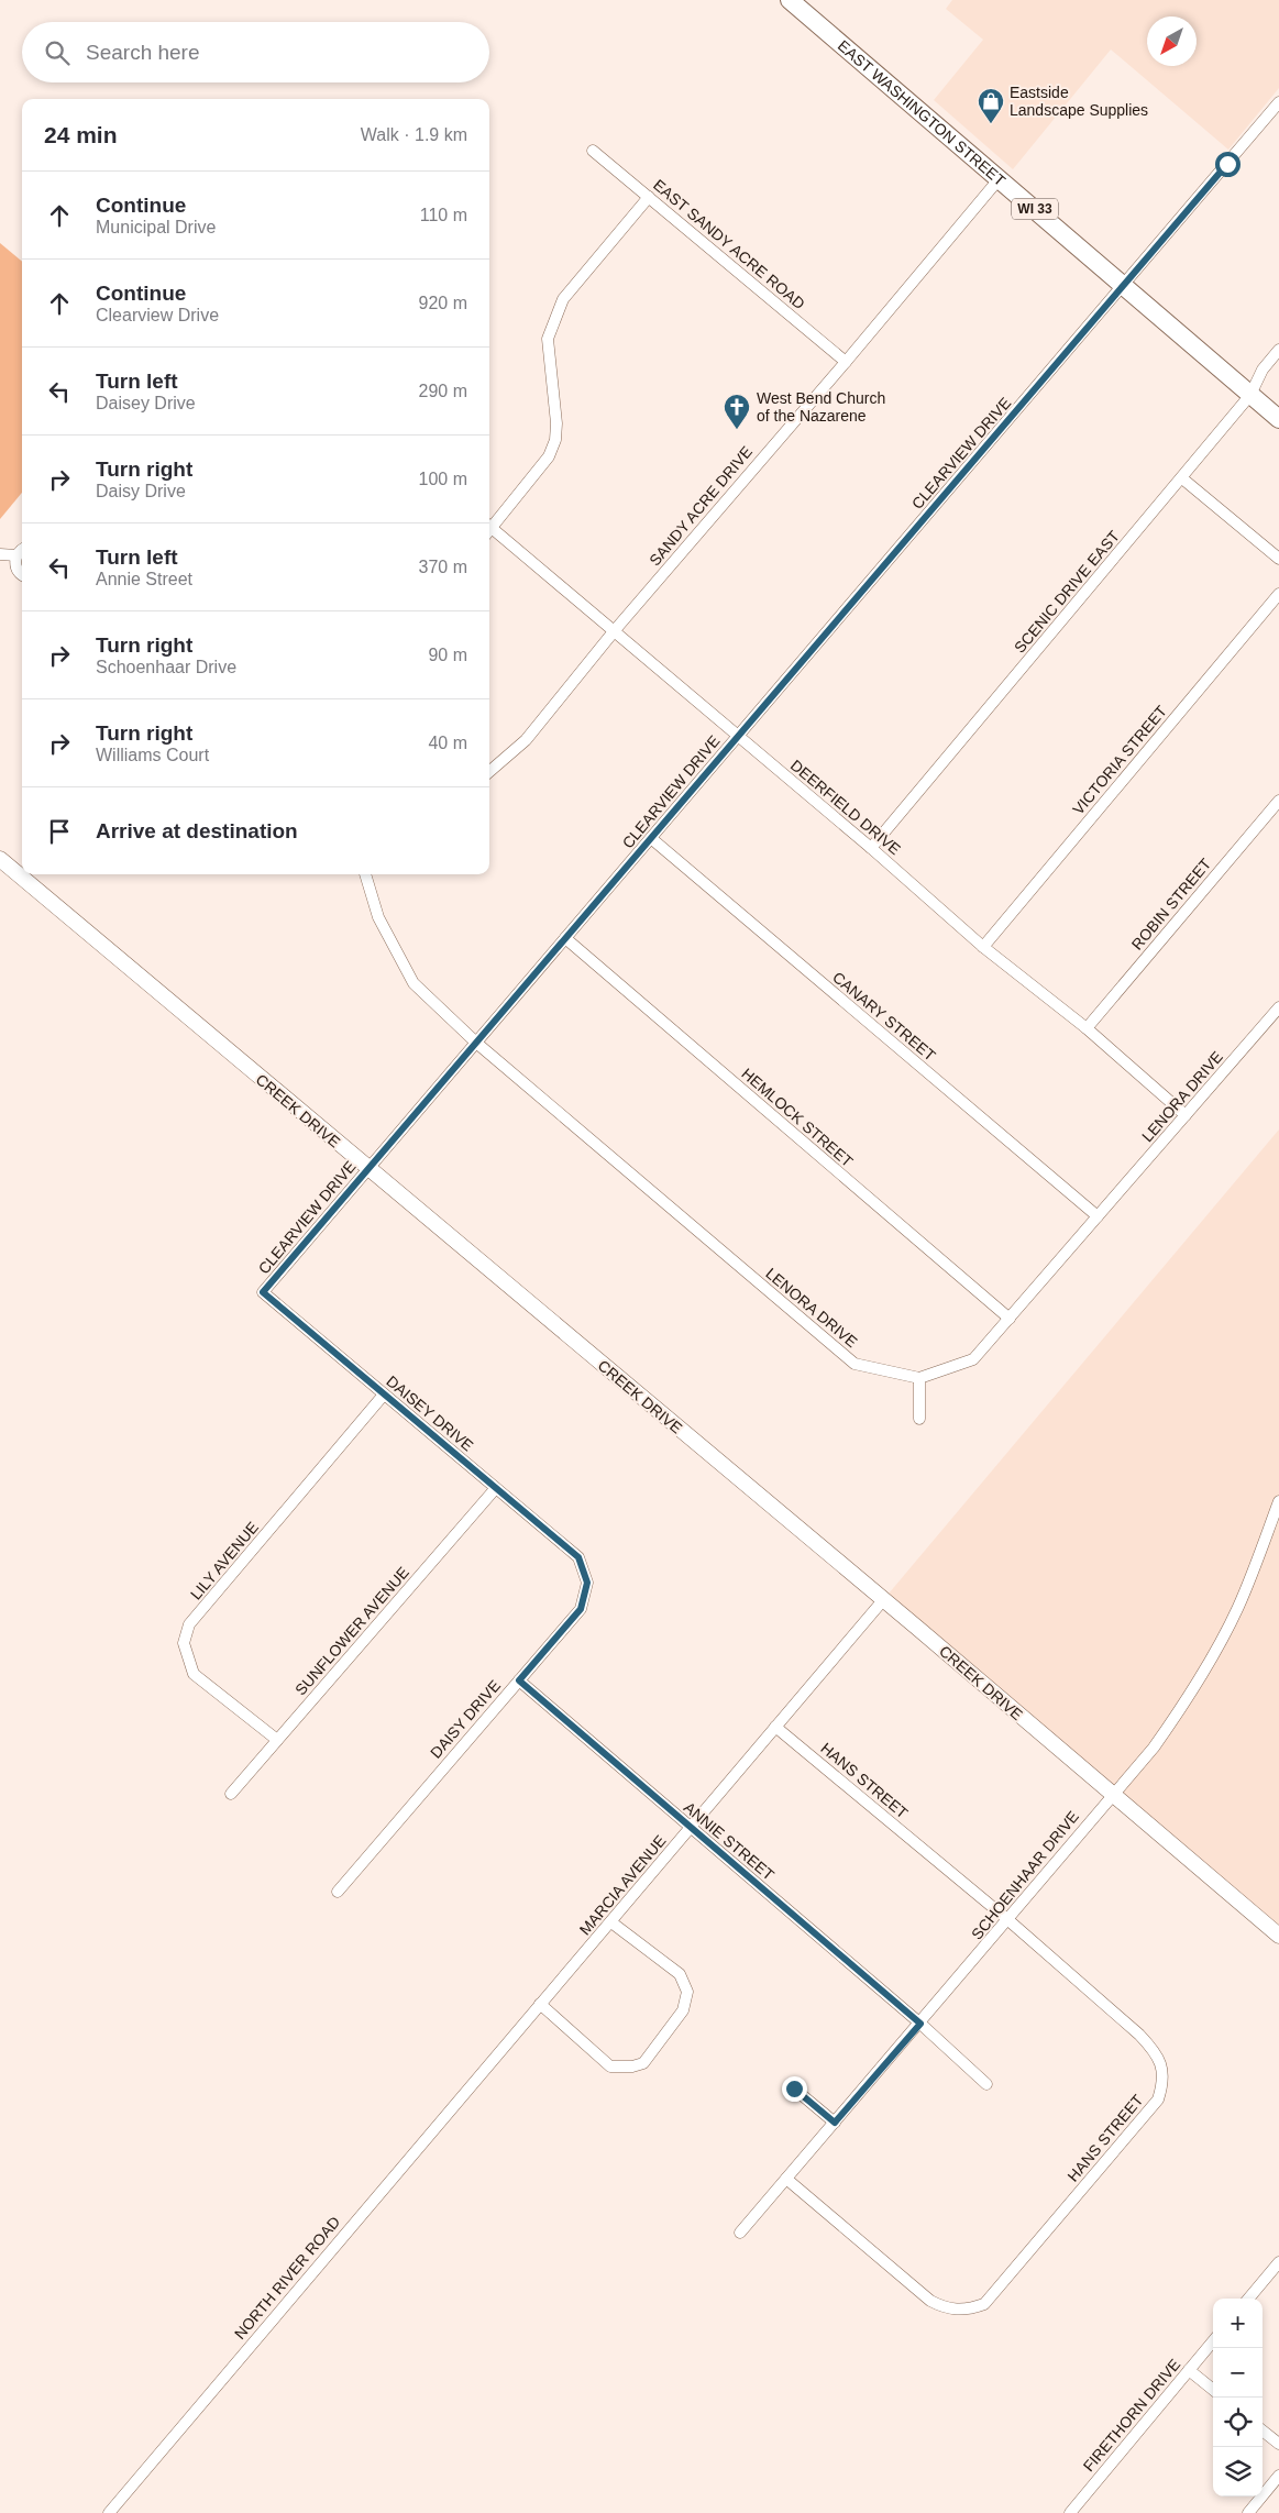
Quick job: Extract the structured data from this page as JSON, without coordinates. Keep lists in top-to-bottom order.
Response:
{
  "streets": {
    "main road": ["EAST WASHINGTON STREET", "WI 33"],
    "street": [
      "EAST SANDY ACRE ROAD",
      "CLEARVIEW DRIVE",
      "SANDY ACRE DRIVE",
      "SCENIC DRIVE EAST",
      "VICTORIA STREET",
      "DEERFIELD DRIVE",
      "ROBIN STREET",
      "CANARY STREET",
      "LENORA DRIVE",
      "CREEK DRIVE",
      "HEMLOCK STREET",
      "DAISEY DRIVE",
      "LILY AVENUE",
      "SUNFLOWER AVENUE",
      "DAISY DRIVE",
      "HANS STREET",
      "ANNIE STREET",
      "SCHOENHAAR DRIVE",
      "MARCIA AVENUE",
      "NORTH RIVER ROAD",
      "FIRETHORN DRIVE"
    ]
  },
  "crossings": [
    ["EAST WASHINGTON STREET", "CLEARVIEW DRIVE"],
    ["EAST WASHINGTON STREET", "SANDY ACRE DRIVE"],
    ["EAST WASHINGTON STREET", "SCENIC DRIVE EAST"],
    ["EAST SANDY ACRE ROAD", "SANDY ACRE DRIVE"],
    ["CLEARVIEW DRIVE", "DEERFIELD DRIVE"],
    ["CLEARVIEW DRIVE", "CANARY STREET"],
    ["CLEARVIEW DRIVE", "LENORA DRIVE"],
    ["CLEARVIEW DRIVE", "CREEK DRIVE"],
    ["CLEARVIEW DRIVE", "HEMLOCK STREET"],
    ["CLEARVIEW DRIVE", "DAISEY DRIVE"],
    ["SANDY ACRE DRIVE", "DEERFIELD DRIVE"],
    ["SCENIC DRIVE EAST", "DEERFIELD DRIVE"],
    ["VICTORIA STREET", "DEERFIELD DRIVE"],
    ["DEERFIELD DRIVE", "ROBIN STREET"],
    ["DEERFIELD DRIVE", "LENORA DRIVE"],
    ["CANARY STREET", "LENORA DRIVE"],
    ["LENORA DRIVE", "HEMLOCK STREET"],
    ["CREEK DRIVE", "SCHOENHAAR DRIVE"],
    ["CREEK DRIVE", "MARCIA AVENUE"],
    ["DAISEY DRIVE", "LILY AVENUE"],
    ["DAISEY DRIVE", "SUNFLOWER AVENUE"],
    ["DAISEY DRIVE", "DAISY DRIVE"],
    ["LILY AVENUE", "SUNFLOWER AVENUE"],
    ["DAISY DRIVE", "ANNIE STREET"],
    ["HANS STREET", "SCHOENHAAR DRIVE"],
    ["HANS STREET", "MARCIA AVENUE"],
    ["ANNIE STREET", "SCHOENHAAR DRIVE"],
    ["ANNIE STREET", "MARCIA AVENUE"],
    ["MARCIA AVENUE", "NORTH RIVER ROAD"]
  ],
  "places": {
    "shop": ["Eastside Landscape Supplies"],
    "church": ["West Bend Church of the Nazarene"]
  },
  "north": "bottom left",
  "page": {
    "search": "Search here",
    "heading": ["24 min", "Walk · 1.9 km"],
    "list": [
      ["Continue", "Municipal Drive", "110 m"],
      ["Continue", "Clearview Drive", "920 m"],
      ["Turn left", "Daisey Drive", "290 m"],
      ["Turn right", "Daisy Drive", "100 m"],
      ["Turn left", "Annie Street", "370 m"],
      ["Turn right", "Schoenhaar Drive", "90 m"],
      ["Turn right", "Williams Court", "40 m"],
      "Arrive at destination"
    ],
    "map_buttons": ["+", "−"]
  }
}
